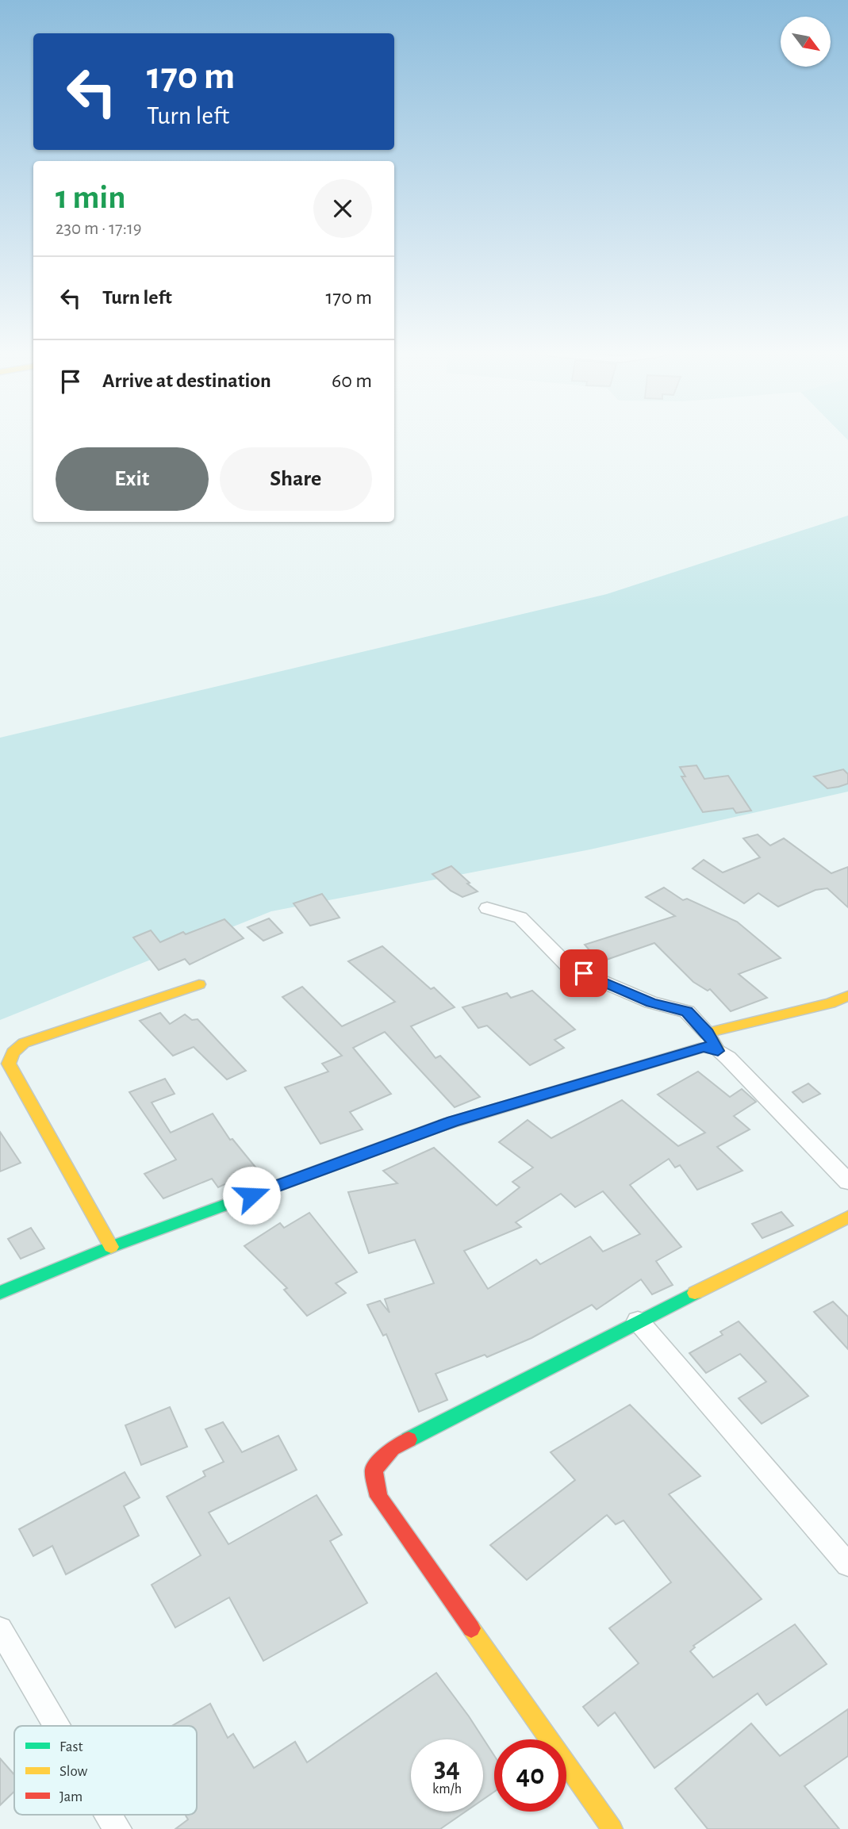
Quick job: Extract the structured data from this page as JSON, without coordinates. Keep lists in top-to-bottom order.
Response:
{
  "legend": ["Fast", "Slow", "Jam"],
  "north": "bottom right",
  "page": {
    "turn": ["170 m", "Turn left"],
    "heading": ["1 min", "230 m · 17:19"],
    "list": [
      {
        "name": "Turn left",
        "value": "170 m"
      },
      {
        "name": "Arrive at destination",
        "value": "60 m"
      }
    ],
    "buttons": ["Exit", "Share"],
    "speed": "34 km/h",
    "limit": "40"
  }
}
